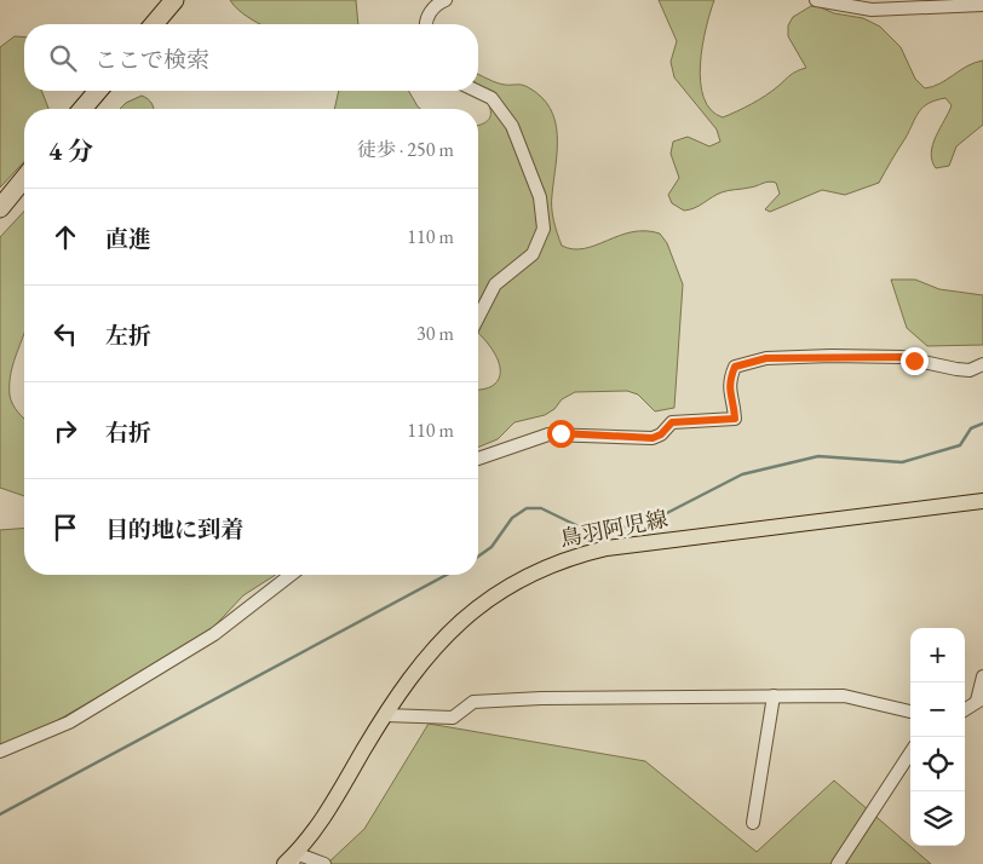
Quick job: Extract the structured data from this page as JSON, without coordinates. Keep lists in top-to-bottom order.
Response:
{
  "streets": {
    "main road": ["鳥羽阿児線"]
  },
  "page": {
    "search": "ここで検索",
    "heading": ["4 分", "徒歩 · 250 m"],
    "list": [
      ["直進", "110 m"],
      ["左折", "30 m"],
      ["右折", "110 m"],
      "目的地に到着"
    ],
    "map_buttons": ["+", "−"]
  }
}
